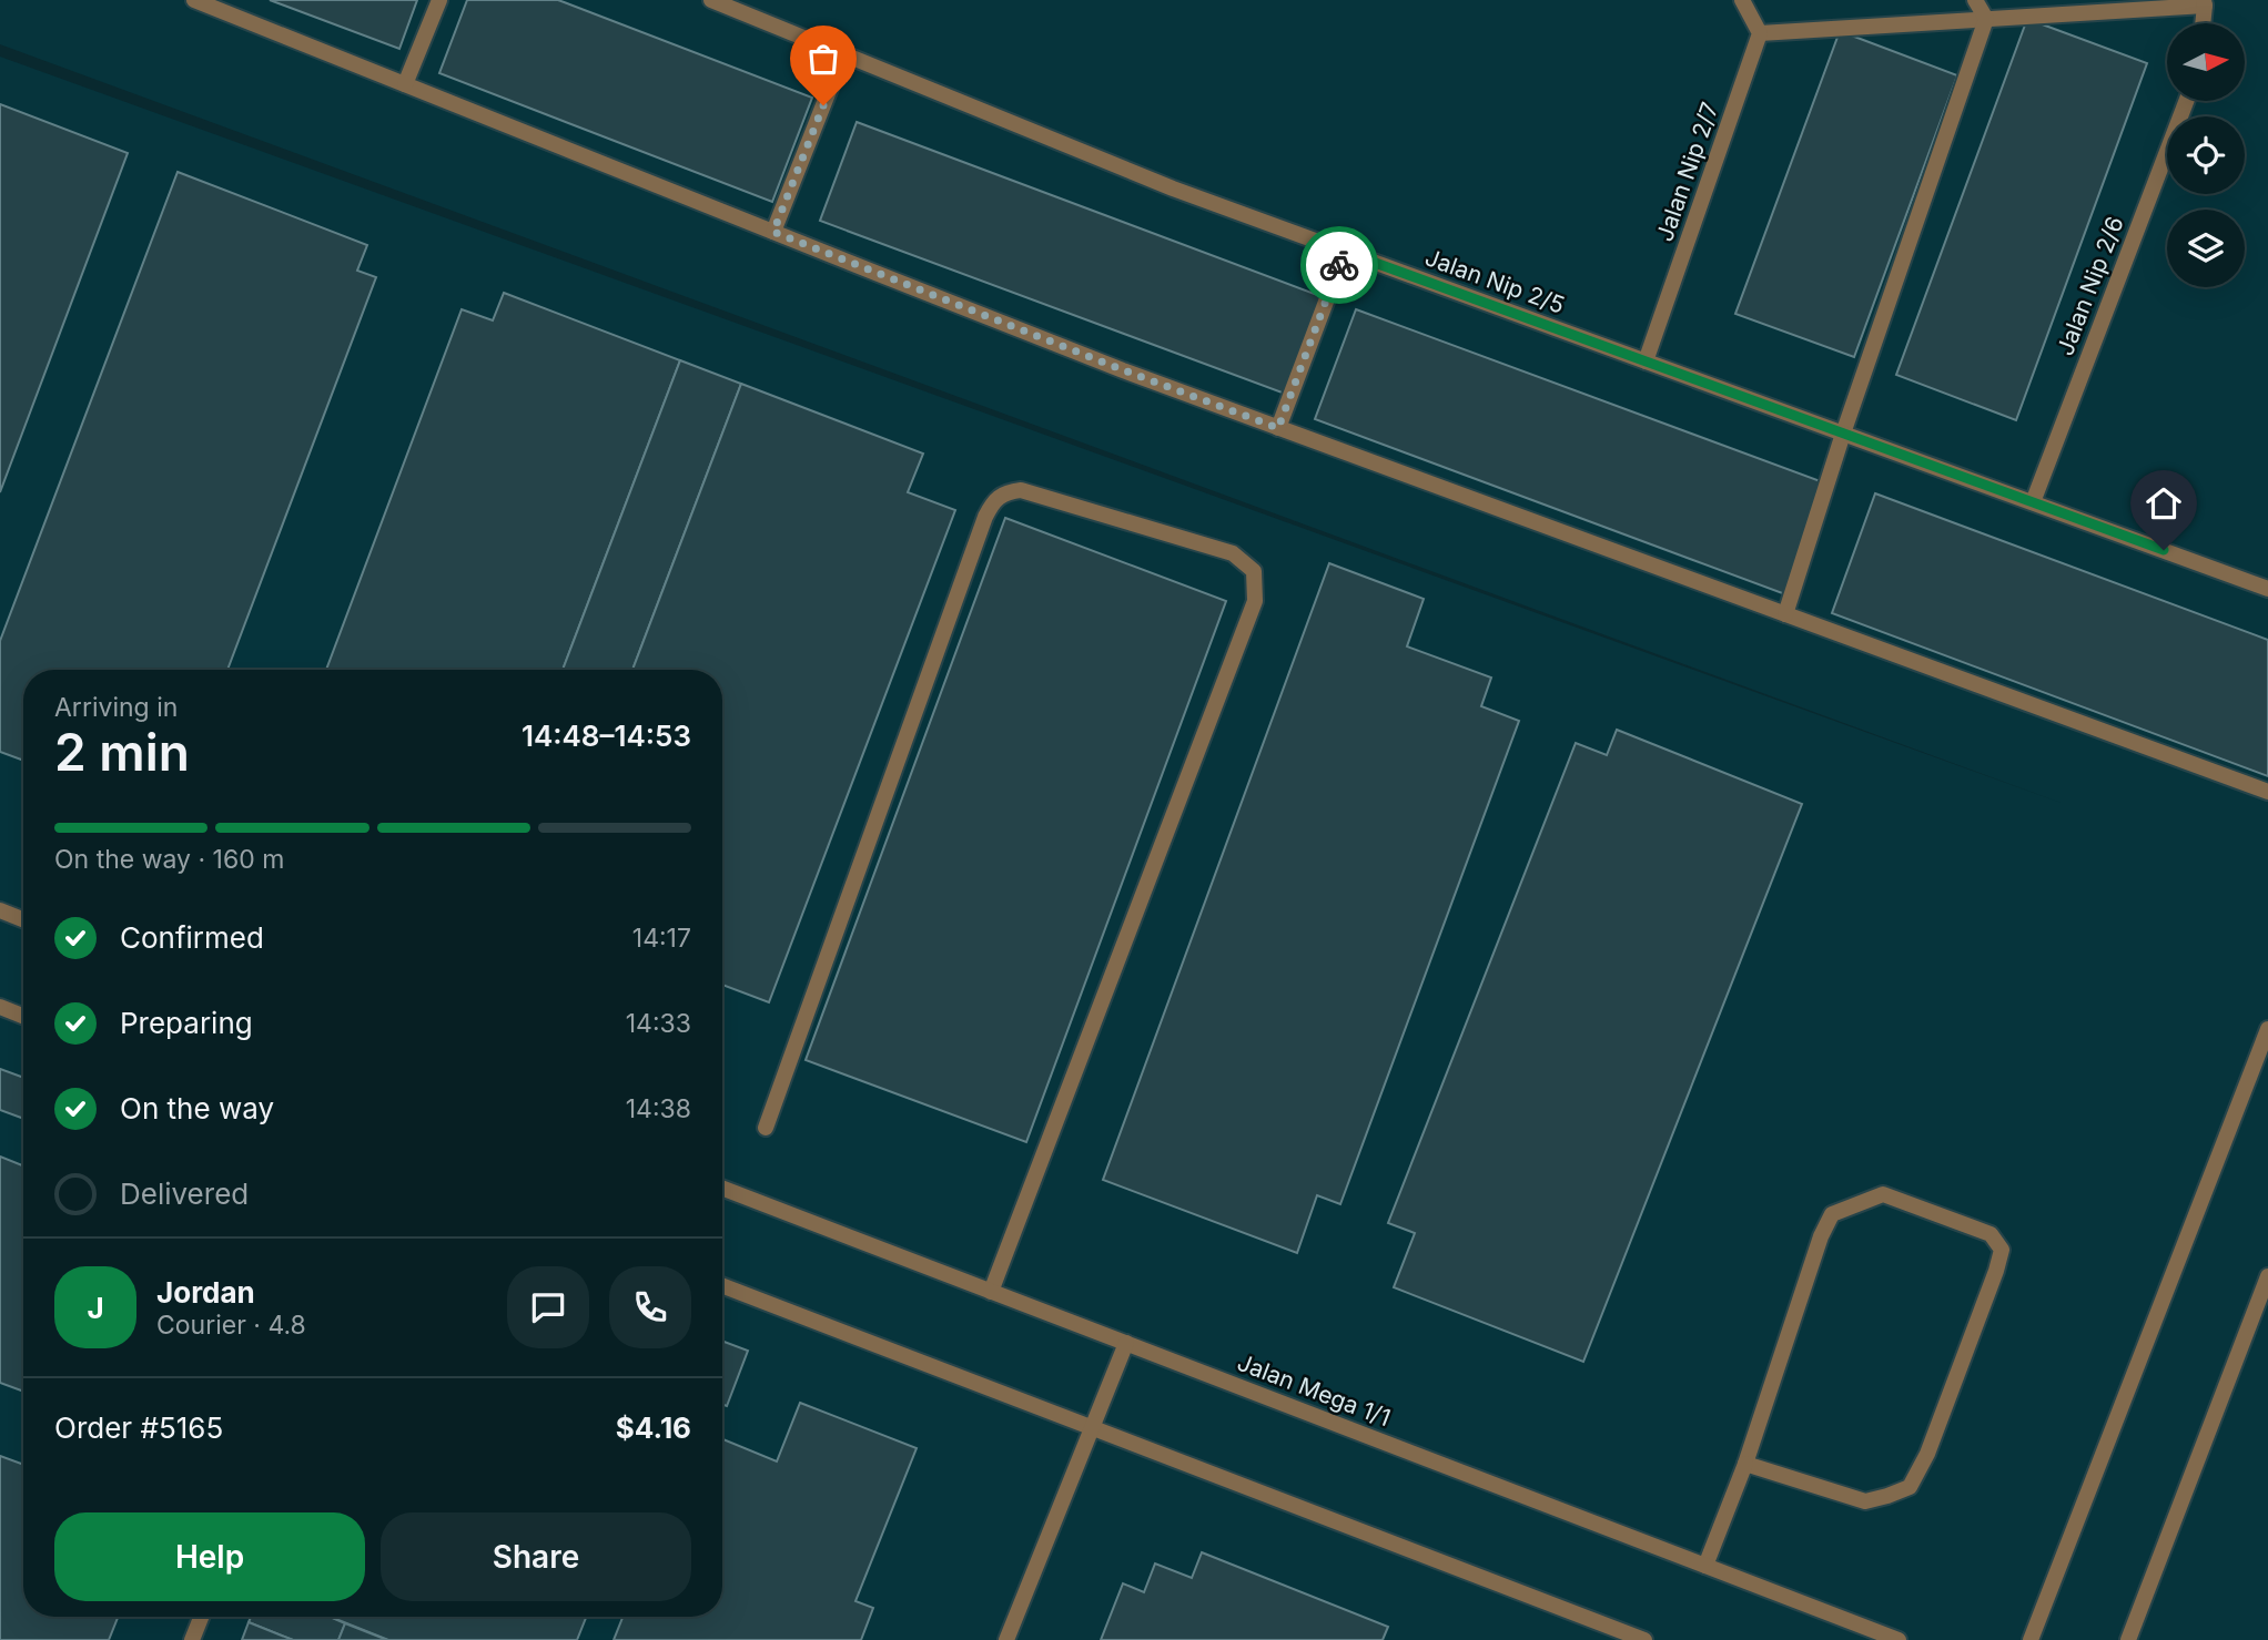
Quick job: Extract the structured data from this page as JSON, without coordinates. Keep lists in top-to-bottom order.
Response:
{
  "streets": {
    "street": [
      "Jalan Nip 2/7",
      "Jalan Nip 2/5",
      "Jalan Nip 2/6",
      "Jalan Mega 1/1"
    ]
  },
  "crossings": [
    ["Jalan Nip 2/7", "Jalan Nip 2/5"],
    ["Jalan Nip 2/5", "Jalan Nip 2/6"]
  ],
  "north": "right",
  "page": {
    "heading": ["2 min", "Arriving in", "14:48–14:53"],
    "panel": [
      "Jordan",
      "Courier · 4.8",
      "Order #5165",
      "$4.16"
    ],
    "bar": "On the way · 160 m",
    "list": [
      ["Confirmed", "14:17"],
      ["Preparing", "14:33"],
      ["On the way", "14:38"],
      "Delivered"
    ],
    "round": "J",
    "buttons": ["Help", "Share"]
  }
}
